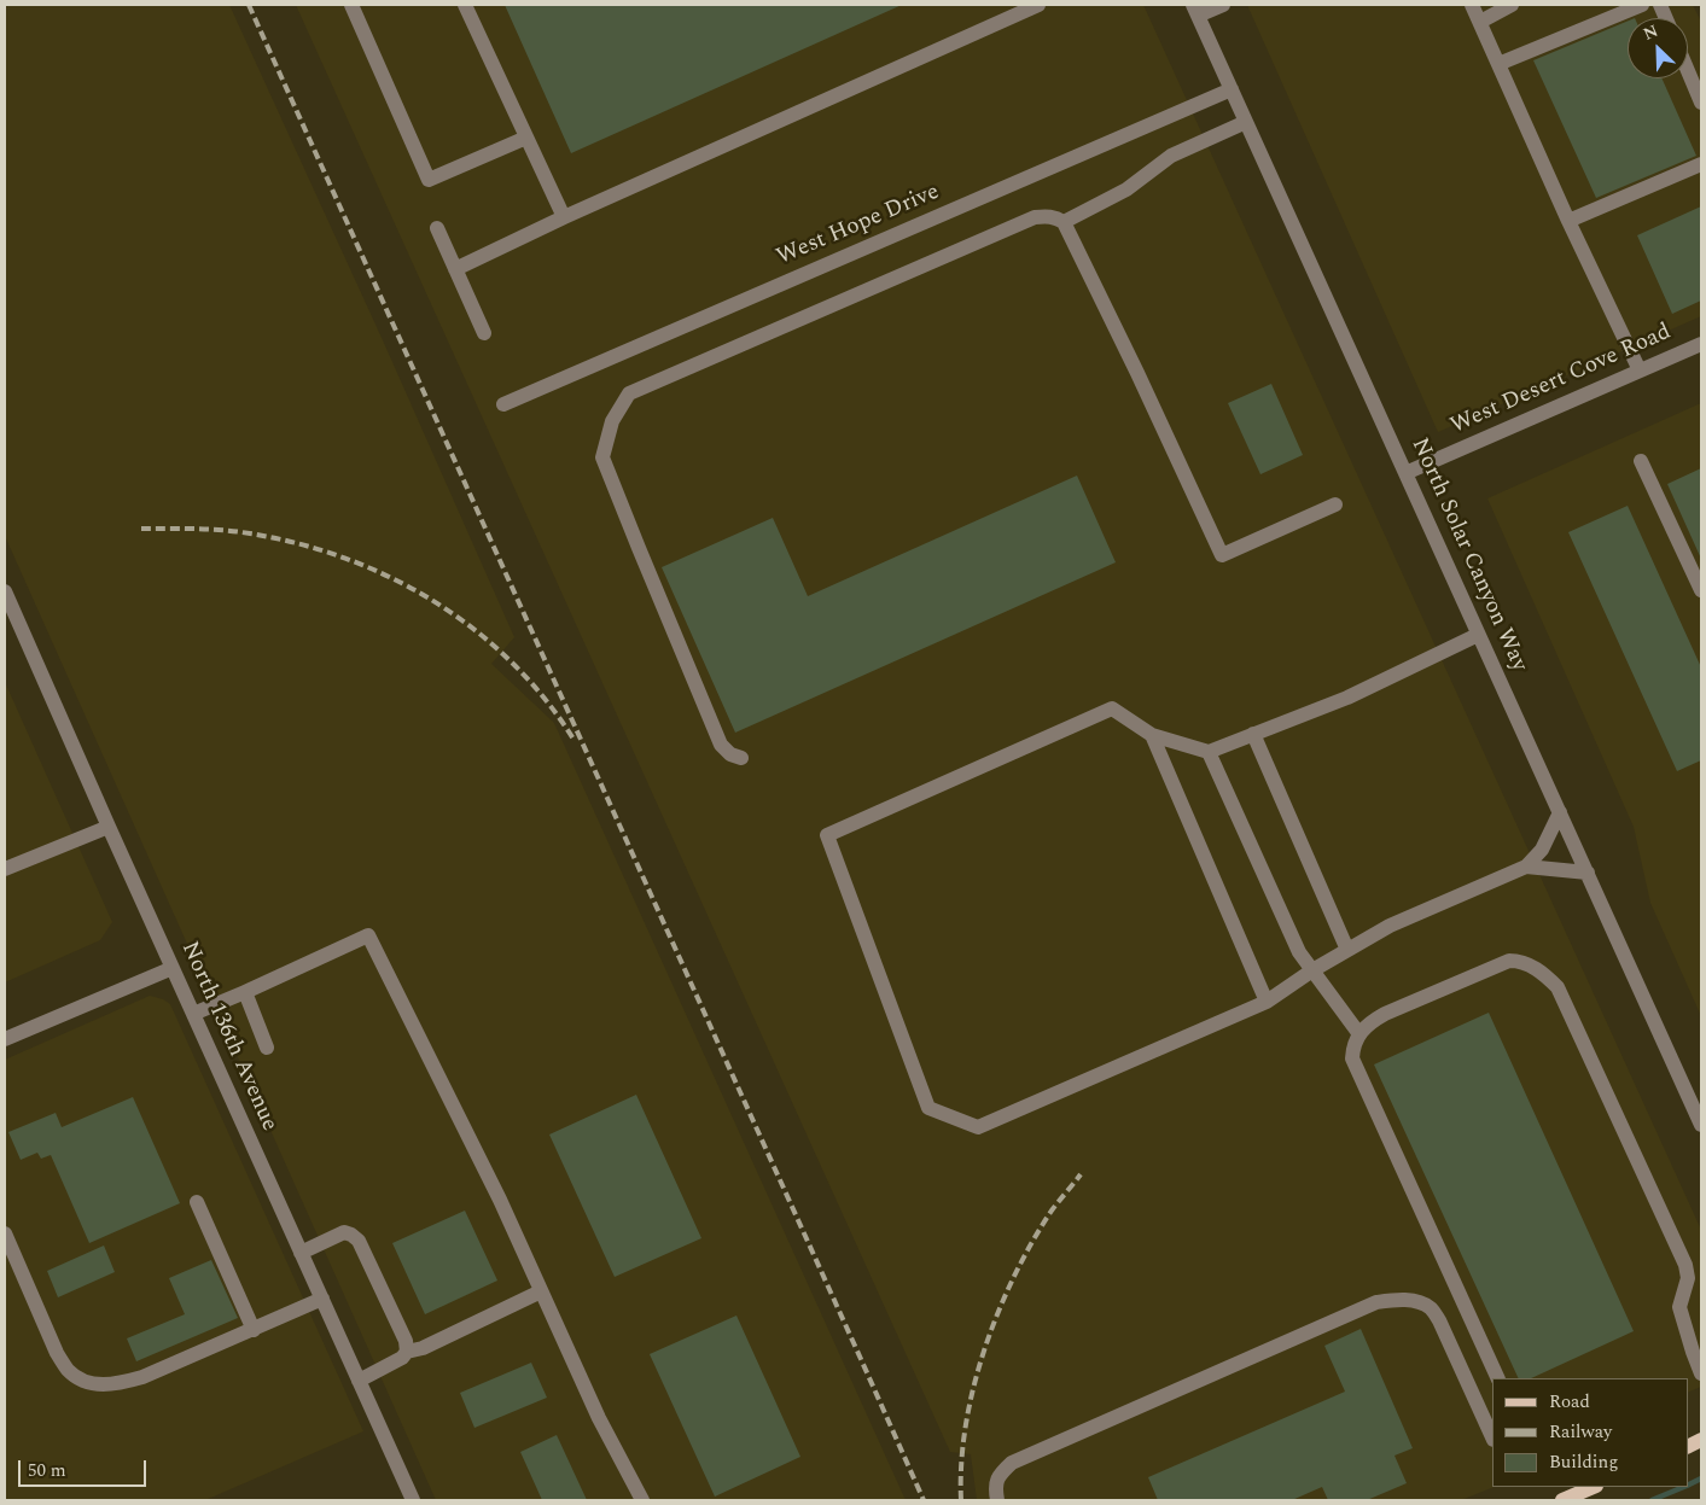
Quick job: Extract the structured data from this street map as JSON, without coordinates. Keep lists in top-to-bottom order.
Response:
{
  "streets": {
    "street": [
      "West Hope Drive",
      "West Desert Cove Road",
      "North Solar Canyon Way",
      "North 136th Avenue"
    ]
  },
  "crossings": [
    ["West Hope Drive", "North Solar Canyon Way"],
    ["West Desert Cove Road", "North Solar Canyon Way"]
  ],
  "legend": ["Road", "Railway", "Building"],
  "scale_bar": "50 m",
  "north": "top left"
}
